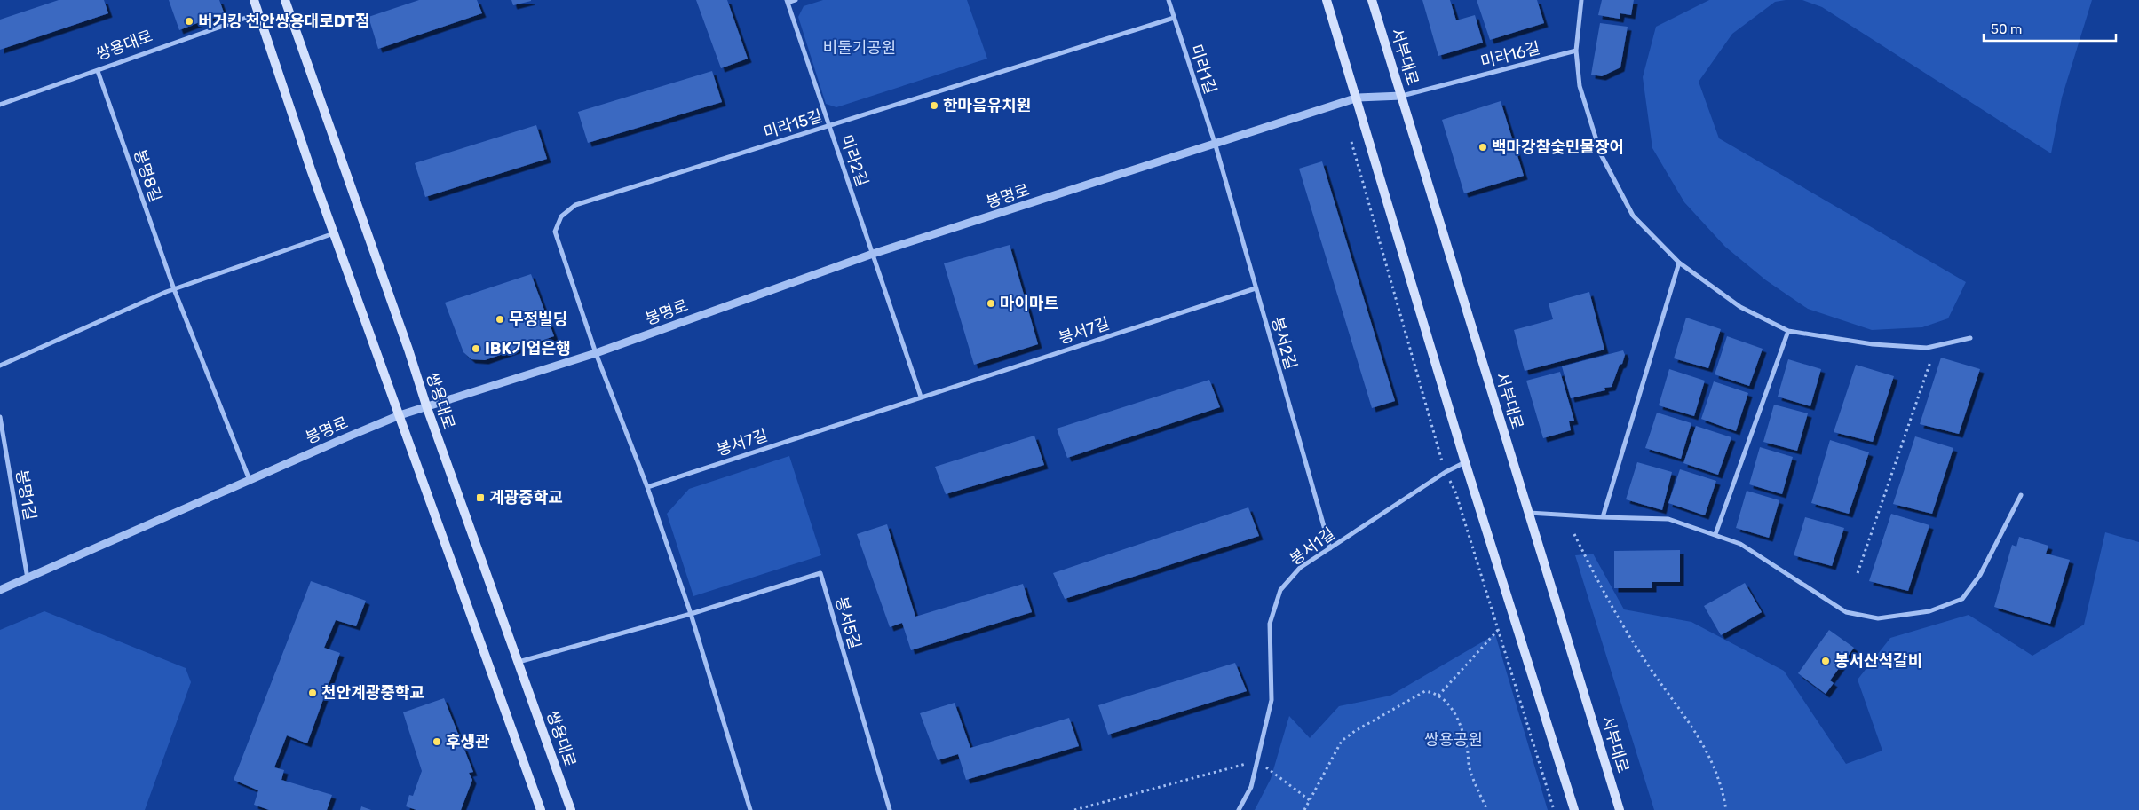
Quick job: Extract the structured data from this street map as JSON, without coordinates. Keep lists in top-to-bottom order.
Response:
{
  "streets": {
    "main road": ["쌍용대로", "서부대로"],
    "street": [
      "미라16길",
      "미라1길",
      "미라15길",
      "미라2길",
      "봉명8길",
      "봉명로",
      "봉서7길",
      "봉서2길",
      "봉명1길",
      "봉서1길",
      "봉서5길"
    ]
  },
  "crossings": [
    ["쌍용대로", "봉명8길"],
    ["쌍용대로", "봉명로"],
    ["쌍용대로", "봉서5길"],
    ["미라16길", "서부대로"],
    ["미라16길", "봉명로"],
    ["서부대로", "봉명로"],
    ["미라1길", "미라15길"],
    ["미라1길", "봉명로"],
    ["미라1길", "봉서2길"],
    ["미라15길", "미라2길"],
    ["미라15길", "봉명로"],
    ["미라2길", "봉명로"],
    ["봉명8길", "봉명로"],
    ["봉명로", "봉서2길"],
    ["봉명로", "봉명1길"],
    ["봉서7길", "봉서2길"],
    ["봉서2길", "봉서1길"]
  ],
  "parks": ["비둘기공원", "쌍용공원"],
  "places": {
    "other": [
      "버거킹 천안쌍용대로DT점",
      "한마음유치원",
      "백마강참숯민물장어",
      "마이마트",
      "무정빌딩",
      "IBK기업은행",
      "봉서산석갈비",
      "천안계광중학교",
      "후생관"
    ],
    "transit": ["계광중학교"]
  },
  "scale_bar": "50 m"
}
